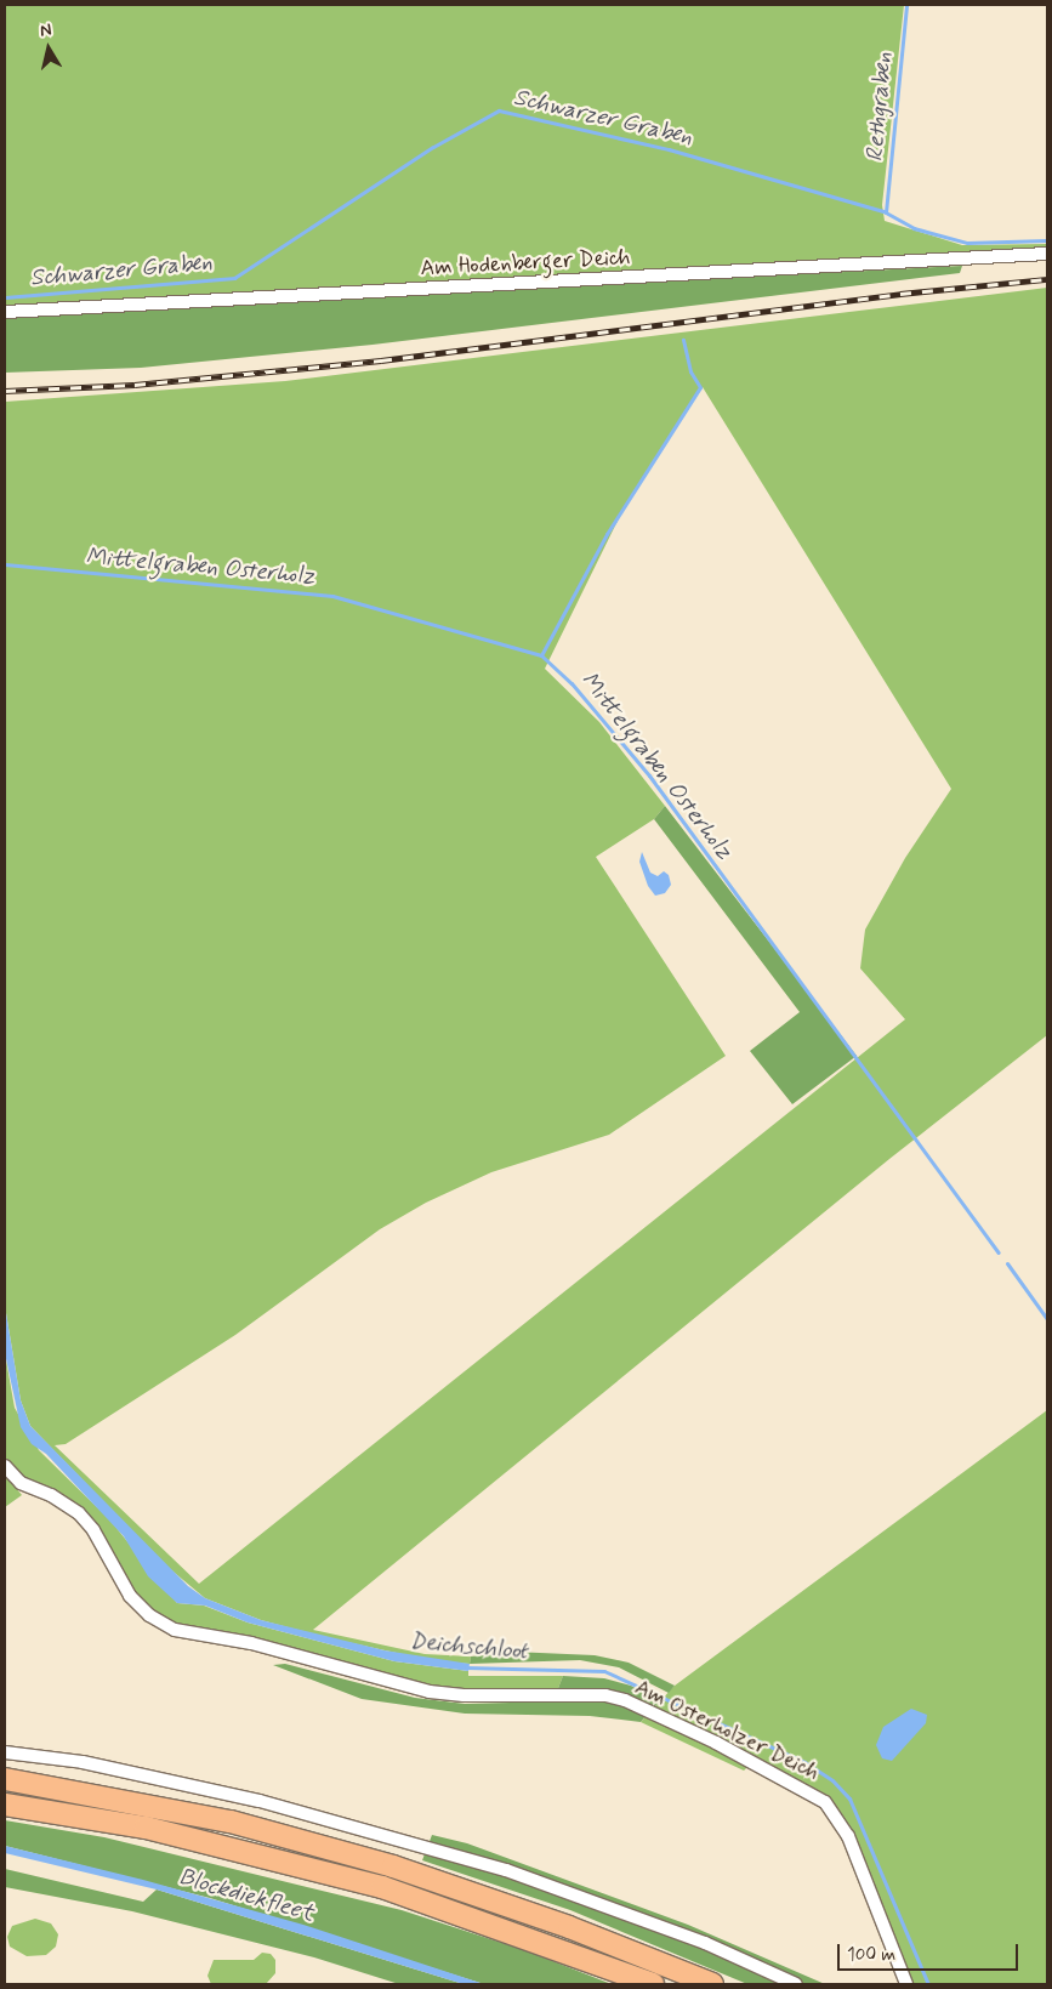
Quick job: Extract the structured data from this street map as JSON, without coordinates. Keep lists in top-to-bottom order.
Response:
{
  "streets": {
    "street": ["Am Hodenberger Deich", "Am Osterholzer Deich"]
  },
  "water": [
    "Rethgraben",
    "Schwarzer Graben",
    "Mittelgraben Osterholz",
    "Deichschloot",
    "Blockdiekfleet"
  ],
  "scale_bar": "100 m",
  "north": "top"
}
